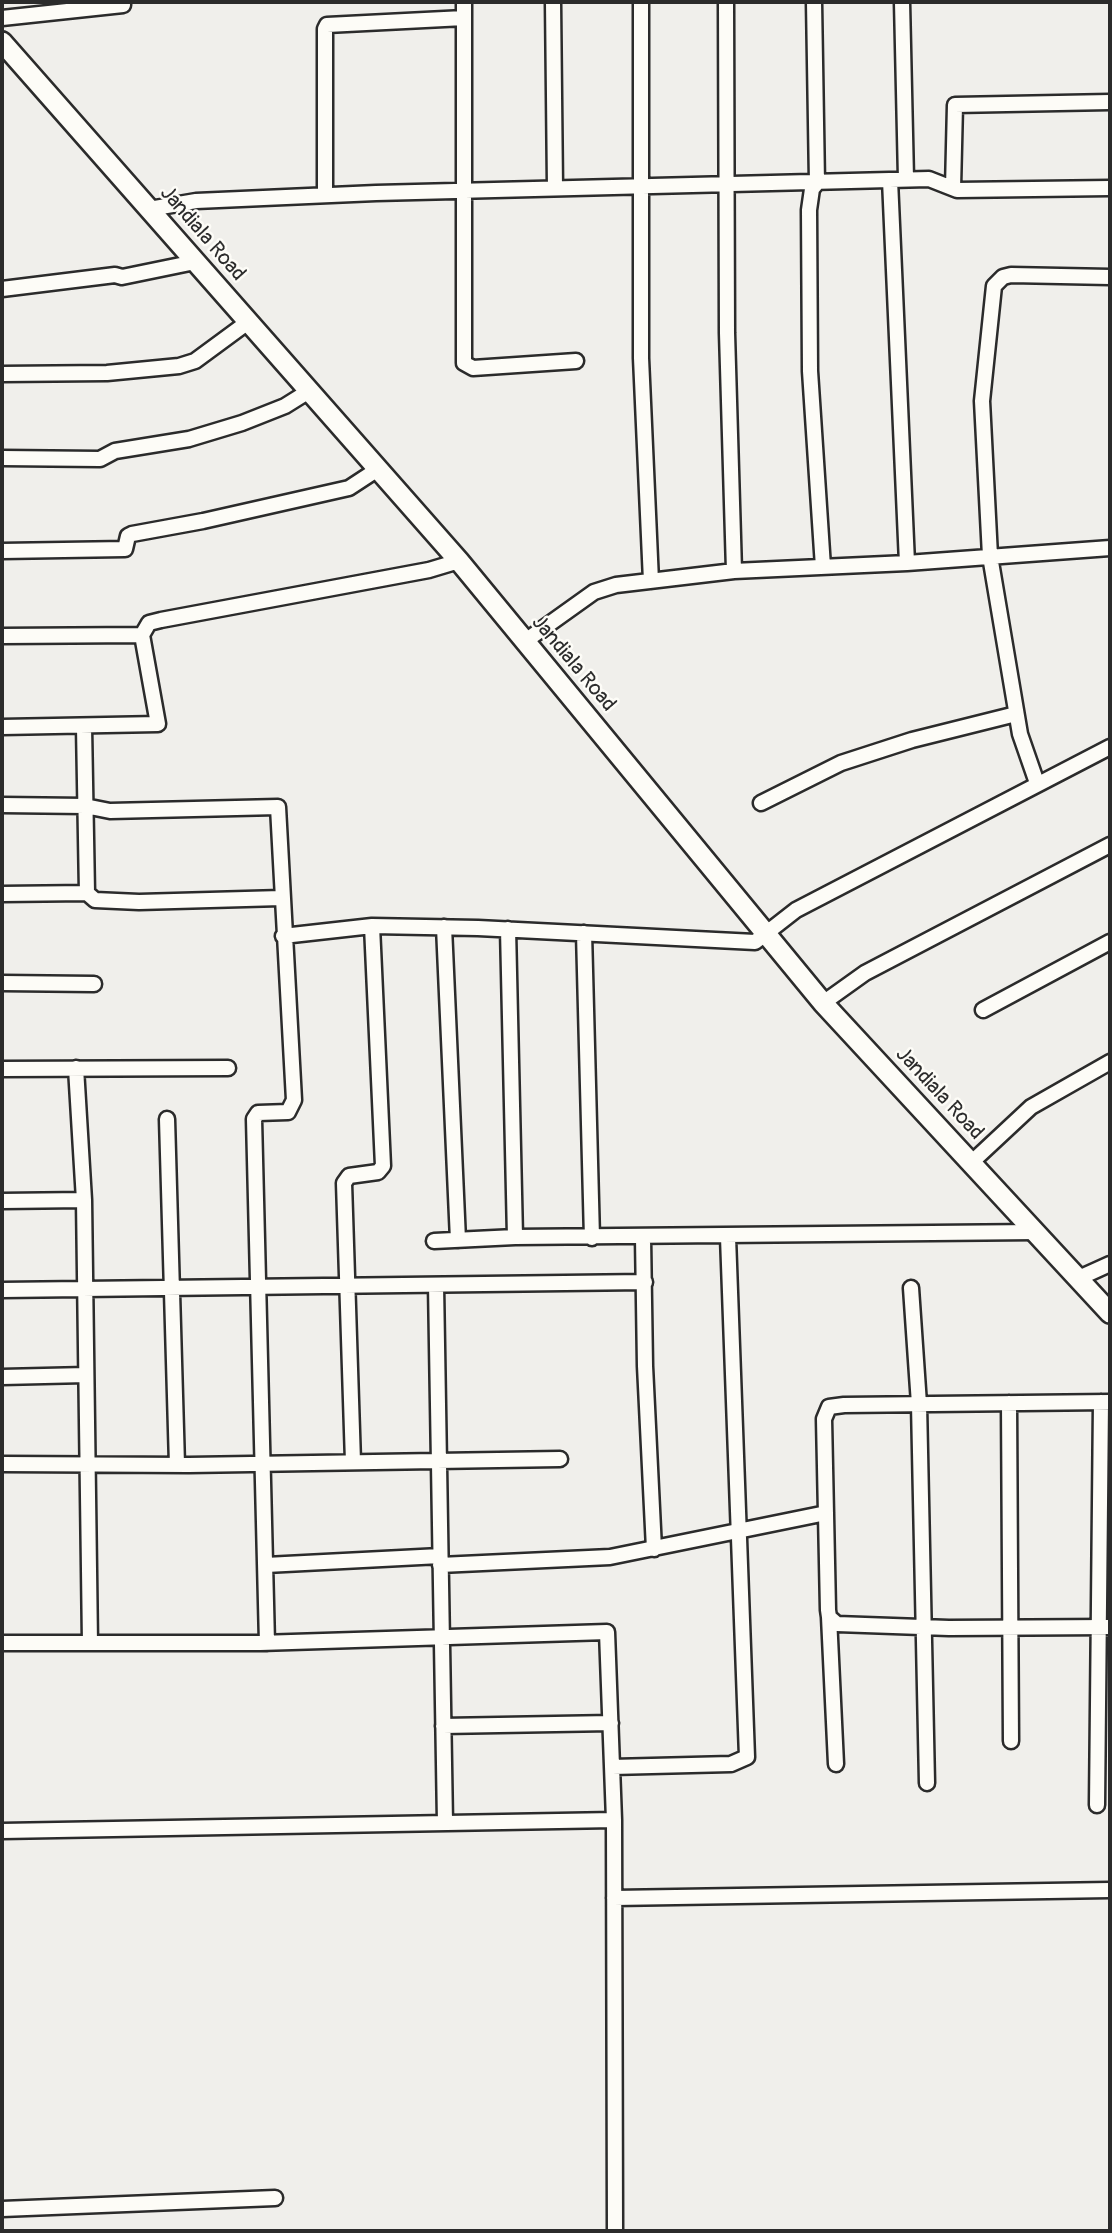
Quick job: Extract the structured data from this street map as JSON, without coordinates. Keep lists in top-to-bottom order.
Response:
{
  "streets": {
    "street": ["Jandiala Road"]
  }
}
